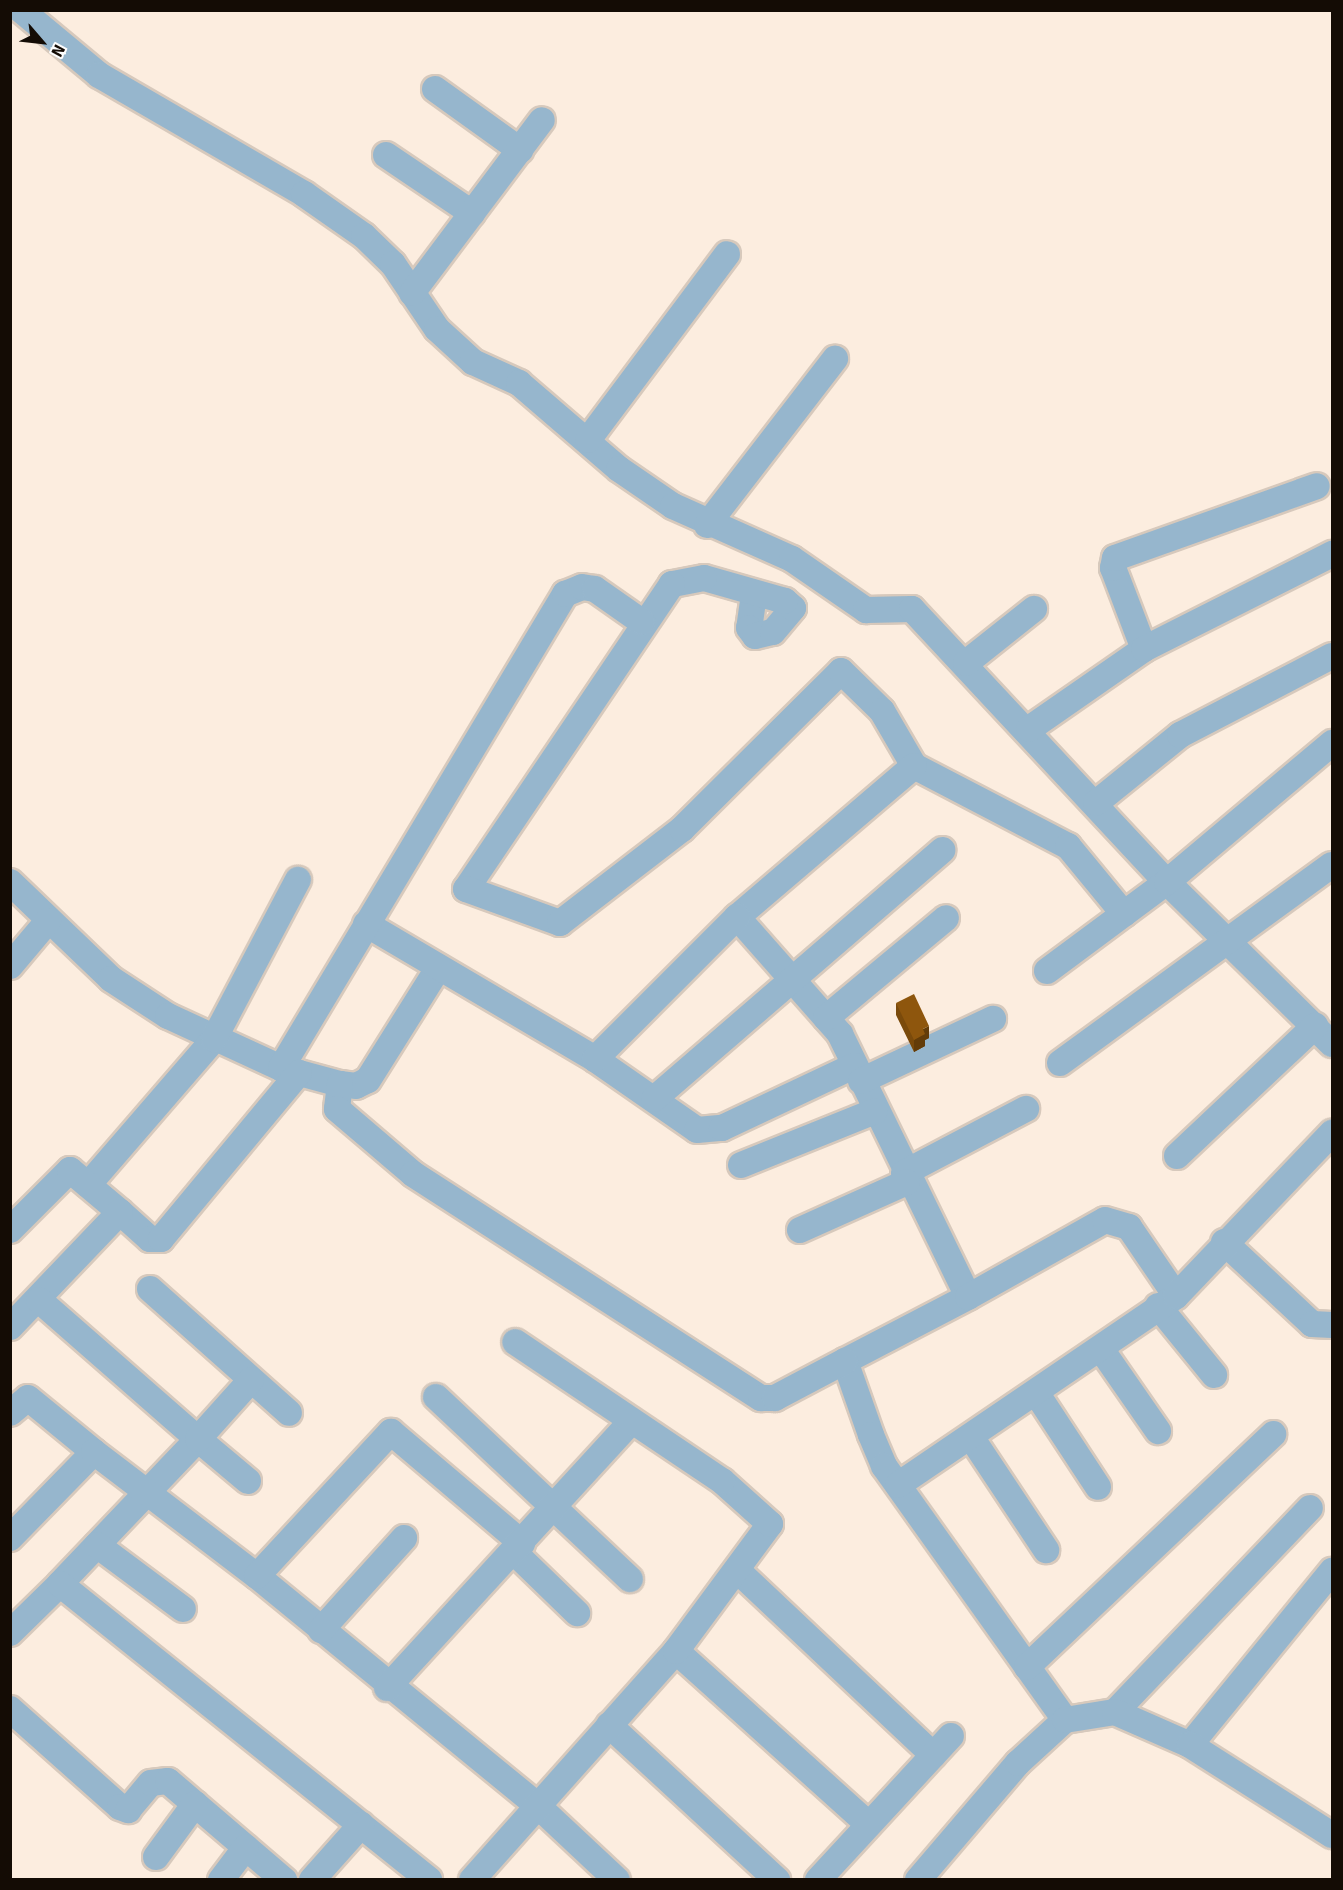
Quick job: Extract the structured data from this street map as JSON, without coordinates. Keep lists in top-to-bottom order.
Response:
{
  "north": "bottom right"
}
